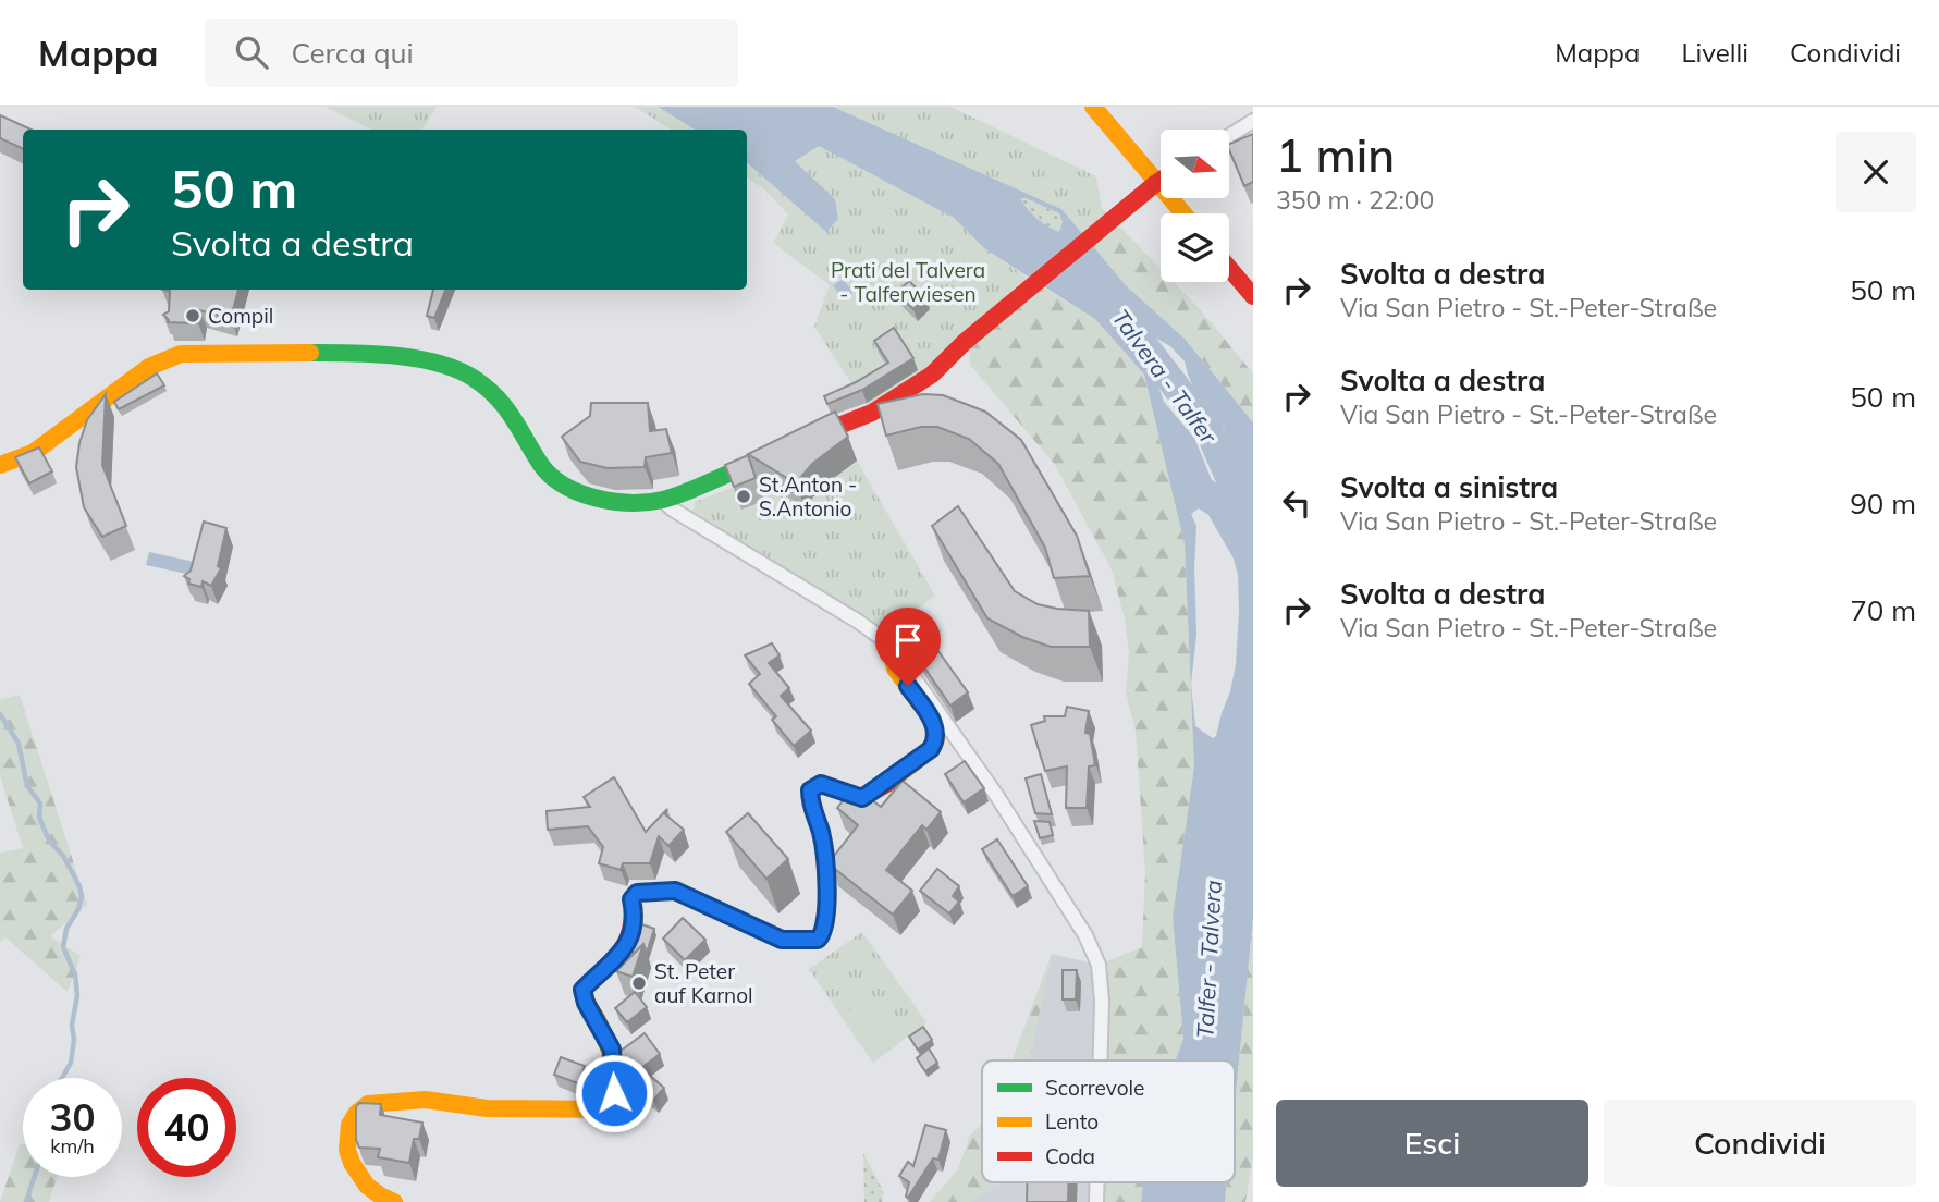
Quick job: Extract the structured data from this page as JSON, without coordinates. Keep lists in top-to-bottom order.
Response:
{
  "water": ["Talvera - Talfer", "Talfer - Talvera"],
  "parks": ["Prati del Talvera - Talferwiesen"],
  "places": ["Compil", "St.Anton - S.Antonio", "St. Peter auf Karnol"],
  "legend": ["Scorrevole", "Lento", "Coda"],
  "north": "right",
  "page": {
    "header": "Mappa",
    "search": "Cerca qui",
    "nav": ["Mappa", "Livelli", "Condividi"],
    "heading": ["1 min", "350 m · 22:00"],
    "turn": ["50 m", "Svolta a destra"],
    "list": [
      {
        "name": "Svolta a destra",
        "note": "Via San Pietro - St.-Peter-Straße",
        "value": "50 m"
      },
      {
        "name": "Svolta a destra",
        "note": "Via San Pietro - St.-Peter-Straße",
        "value": "50 m"
      },
      {
        "name": "Svolta a sinistra",
        "note": "Via San Pietro - St.-Peter-Straße",
        "value": "90 m"
      },
      {
        "name": "Svolta a destra",
        "note": "Via San Pietro - St.-Peter-Straße",
        "value": "70 m"
      }
    ],
    "speed": "30 km/h",
    "limit": "40",
    "buttons": ["Esci", "Condividi"]
  }
}
